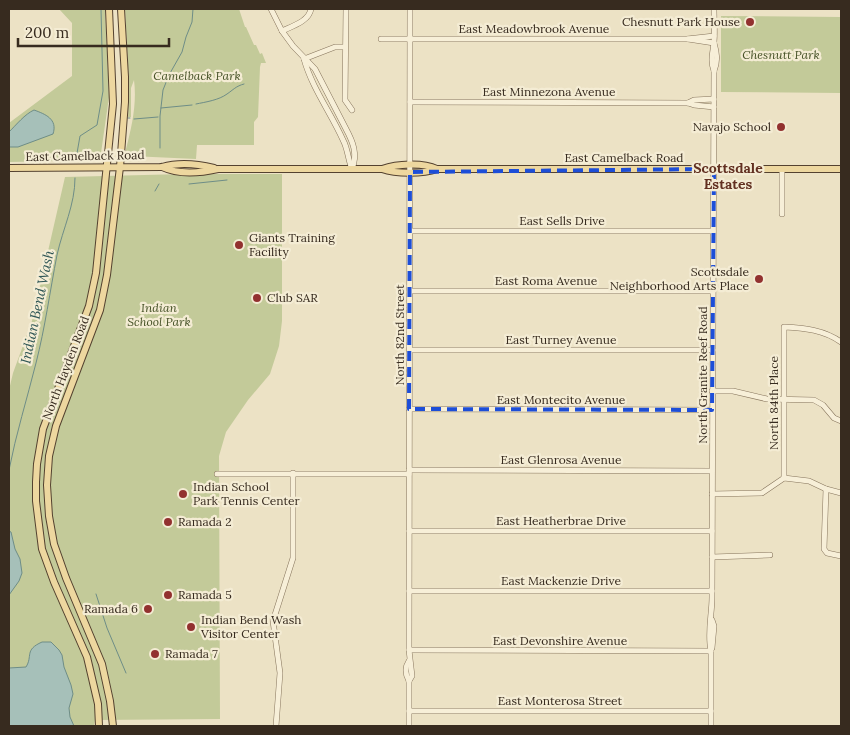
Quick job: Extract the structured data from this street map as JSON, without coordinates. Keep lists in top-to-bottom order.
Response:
{
  "streets": {
    "main road": ["East Camelback Road", "North Hayden Road"],
    "street": [
      "East Meadowbrook Avenue",
      "East Minnezona Avenue",
      "East Sells Drive",
      "East Roma Avenue",
      "North 82nd Street",
      "East Turney Avenue",
      "North Granite Reef Road",
      "East Montecito Avenue",
      "North 84th Place",
      "East Glenrosa Avenue",
      "East Heatherbrae Drive",
      "East Mackenzie Drive",
      "East Devonshire Avenue",
      "East Monterosa Street"
    ]
  },
  "crossings": [
    ["East Meadowbrook Avenue", "North 82nd Street"],
    ["East Meadowbrook Avenue", "North Granite Reef Road"],
    ["East Minnezona Avenue", "North 82nd Street"],
    ["East Minnezona Avenue", "North Granite Reef Road"],
    ["East Camelback Road", "North 82nd Street"],
    ["East Camelback Road", "North Hayden Road"],
    ["East Camelback Road", "North Granite Reef Road"],
    ["East Sells Drive", "North 82nd Street"],
    ["East Sells Drive", "North Granite Reef Road"],
    ["East Roma Avenue", "North 82nd Street"],
    ["East Roma Avenue", "North Granite Reef Road"],
    ["North 82nd Street", "East Turney Avenue"],
    ["North 82nd Street", "East Montecito Avenue"],
    ["North 82nd Street", "East Glenrosa Avenue"],
    ["North 82nd Street", "East Heatherbrae Drive"],
    ["North 82nd Street", "East Mackenzie Drive"],
    ["North 82nd Street", "East Devonshire Avenue"],
    ["North 82nd Street", "East Monterosa Street"],
    ["East Turney Avenue", "North Granite Reef Road"],
    ["North Granite Reef Road", "East Montecito Avenue"],
    ["North Granite Reef Road", "East Glenrosa Avenue"],
    ["North Granite Reef Road", "East Heatherbrae Drive"],
    ["North Granite Reef Road", "East Mackenzie Drive"],
    ["North Granite Reef Road", "East Devonshire Avenue"],
    ["North Granite Reef Road", "East Monterosa Street"]
  ],
  "districts": ["Scottsdale Estates"],
  "water": ["Indian Bend Wash"],
  "parks": ["Chesnutt Park", "Camelback Park", "Indian School Park"],
  "places": [
    "Chesnutt Park House",
    "Navajo School",
    "Giants Training Facility",
    "Scottsdale Neighborhood Arts Place",
    "Club SAR",
    "Indian School Park Tennis Center",
    "Ramada 2",
    "Ramada 5",
    "Ramada 6",
    "Indian Bend Wash Visitor Center",
    "Ramada 7"
  ],
  "scale_bar": "200 m"
}
